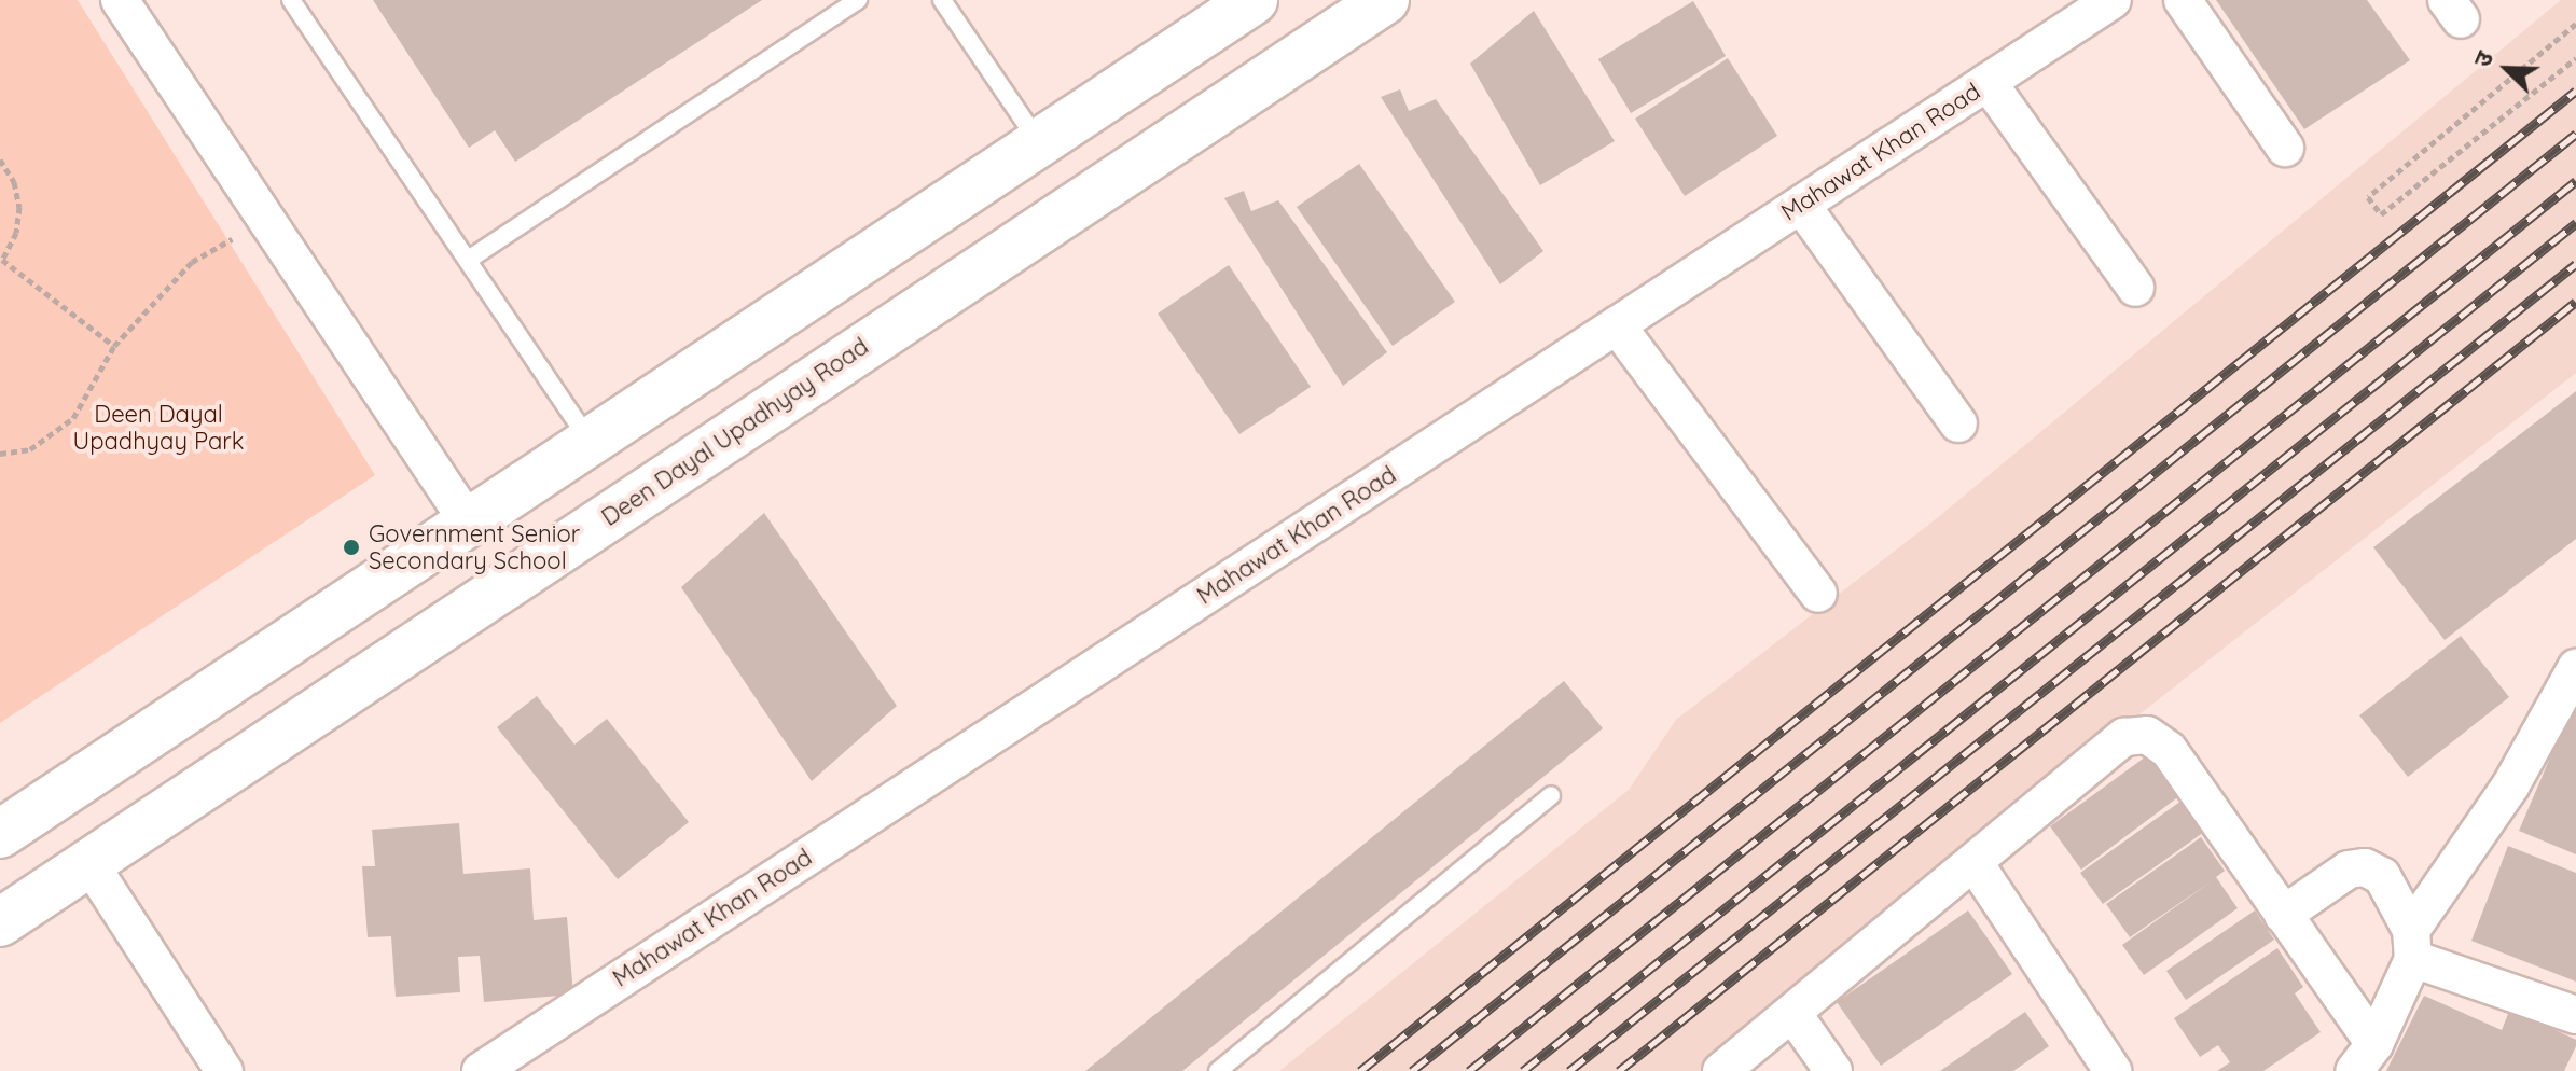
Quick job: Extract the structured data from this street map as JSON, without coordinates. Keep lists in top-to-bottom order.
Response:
{
  "streets": {
    "main road": ["Deen Dayal Upadhyay Road"],
    "street": ["Mahawat Khan Road"]
  },
  "parks": ["Deen Dayal Upadhyay Park"],
  "places": ["Government Senior Secondary School"],
  "north": "top left"
}
